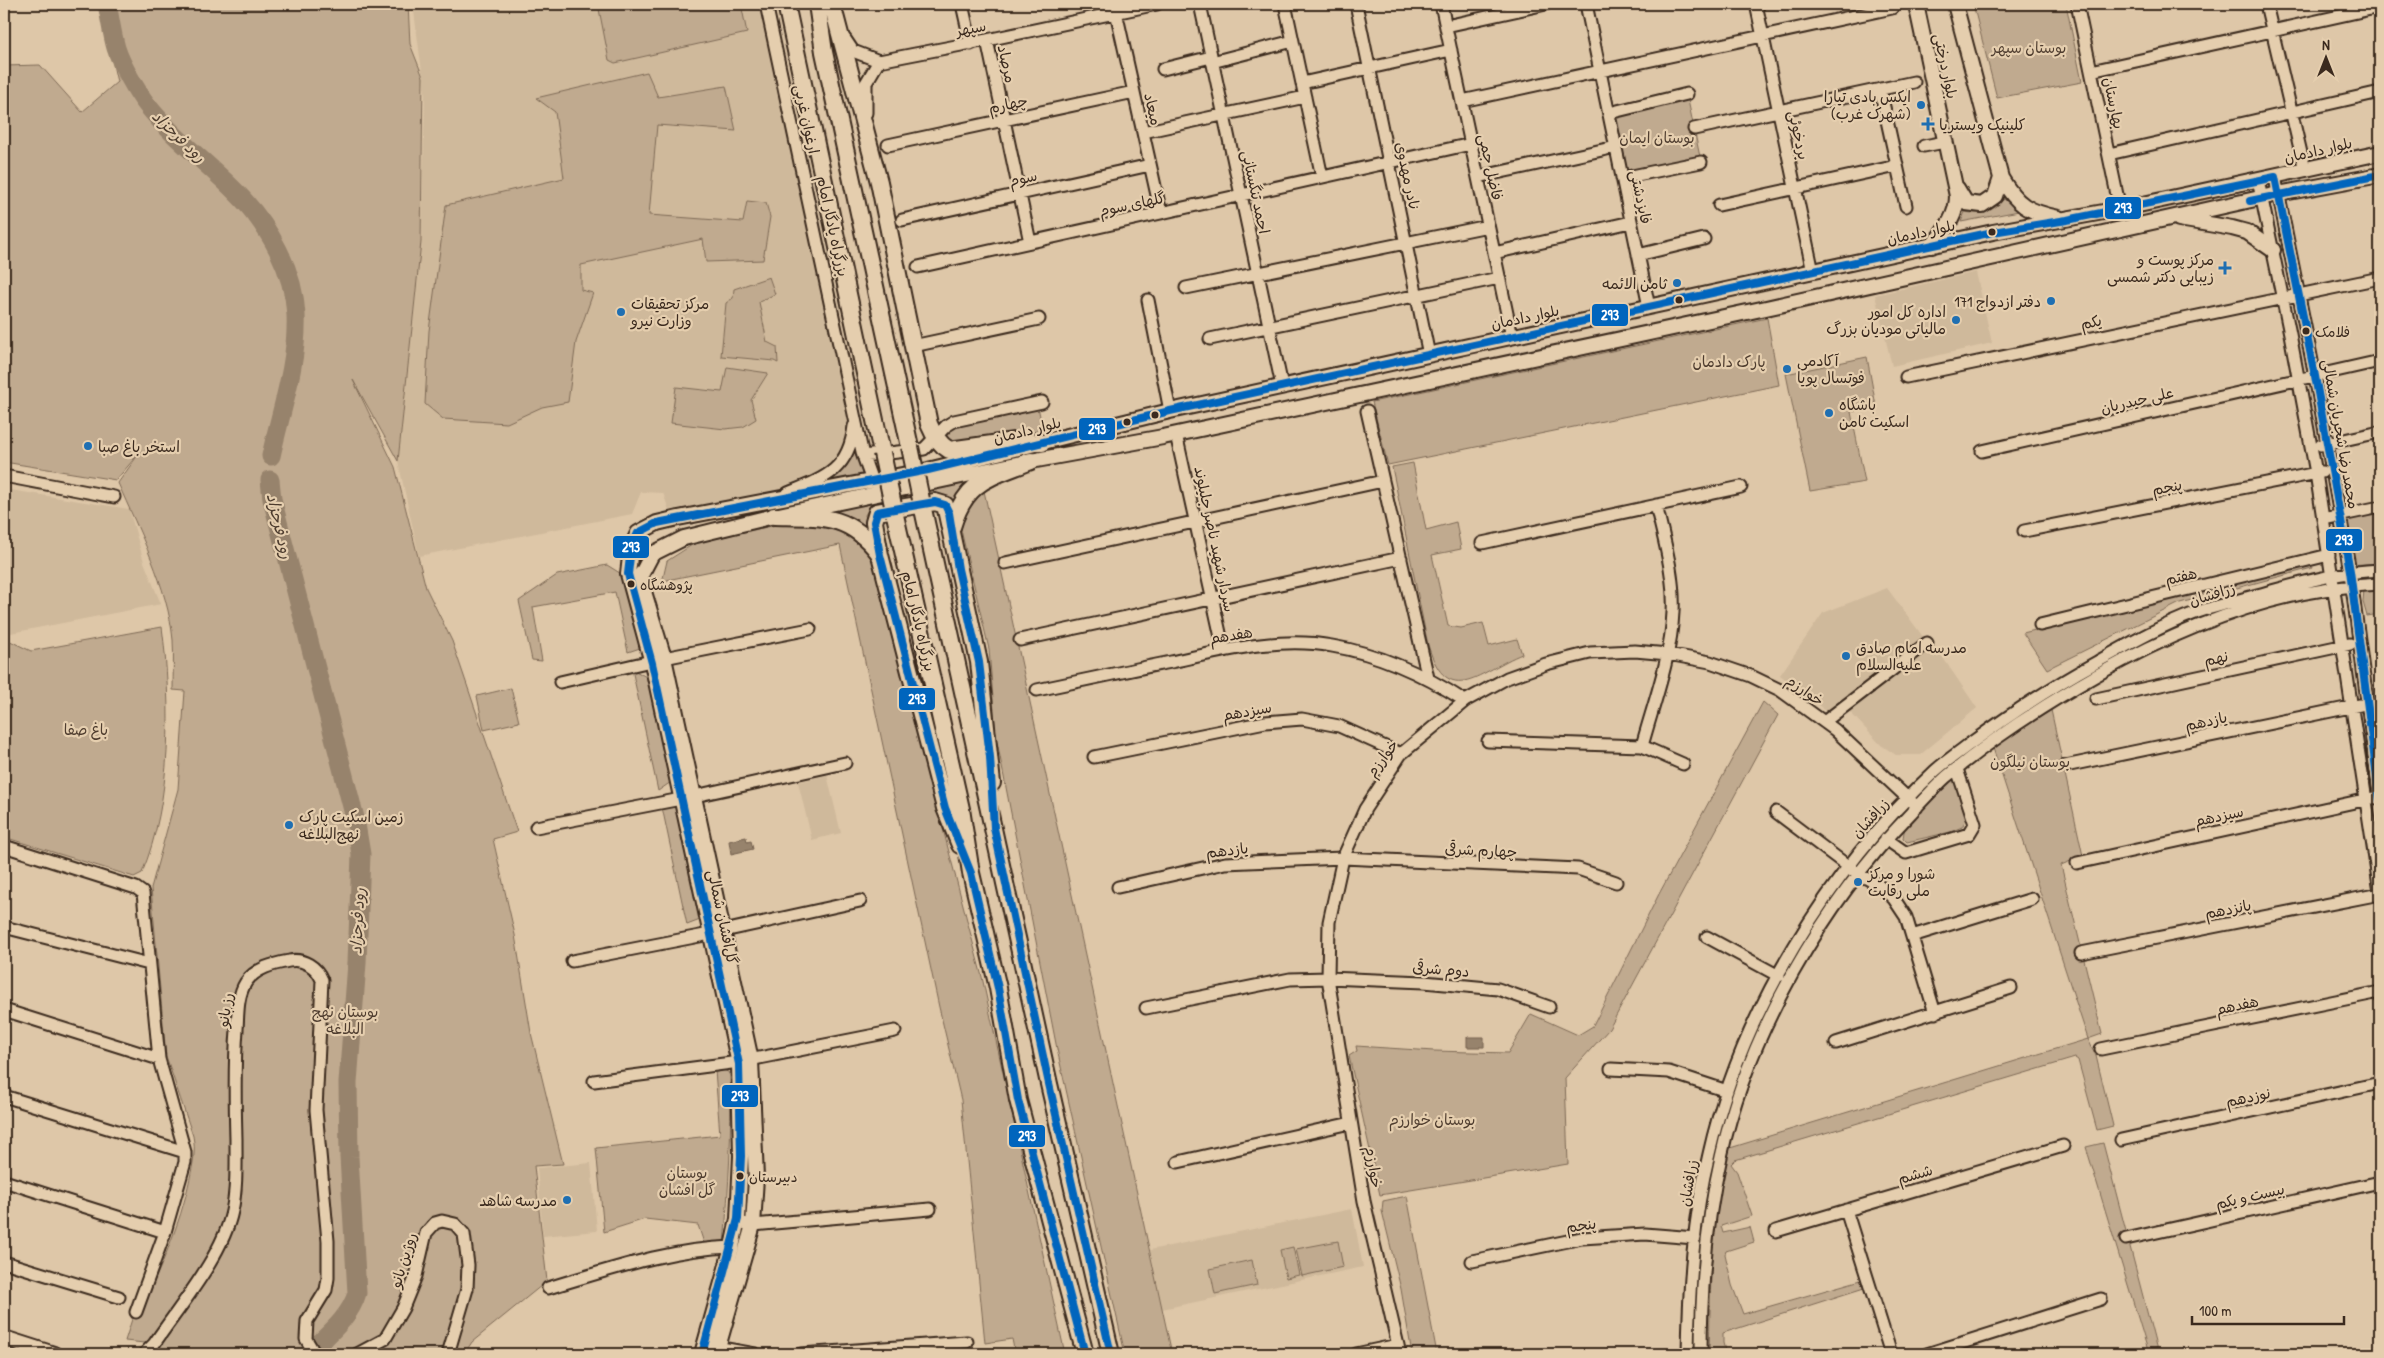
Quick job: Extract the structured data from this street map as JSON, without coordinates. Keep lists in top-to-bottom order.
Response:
{
  "streets": {
    "highway": ["بزرگراه یادگار امام"],
    "main road": ["بلوار درختی", "بلوار دادمان", "گل‌افشان شمالی"],
    "street": [
      "سپهر",
      "مرصاد",
      "بهارستان",
      "چهارم",
      "میعاد",
      "ارغوان غربی",
      "بردخوئی",
      "فاضل جمی",
      "نادر مهدوی",
      "سوم",
      "احمد تنگستانی",
      "فایزدشتی",
      "گلهای سوم",
      "یکم",
      "علی حیدریان",
      "محمدرضا شجریان شمالی",
      "پنجم",
      "سردار شهید ناصر جلیلوند",
      "هفتم",
      "زرافشان",
      "هفدهم",
      "نهم",
      "خوارزم",
      "سیزدهم",
      "یازدهم",
      "چهارم شرقی",
      "پانزدهم",
      "دوم شرقی",
      "رز بانو",
      "نوزدهم",
      "ششم",
      "بیست و یکم",
      "روژین بانو"
    ]
  },
  "crossings": [
    ["سپهر", "مرصاد"],
    ["سپهر", "میعاد"],
    ["مرصاد", "چهارم"],
    ["مرصاد", "سوم"],
    ["مرصاد", "گلهای سوم"],
    ["بلوار درختی", "بلوار دادمان"],
    ["بهارستان", "بلوار دادمان"],
    ["چهارم", "میعاد"],
    ["میعاد", "سوم"],
    ["میعاد", "گلهای سوم"],
    ["ارغوان غربی", "بلوار دادمان"],
    ["بردخوئی", "بلوار دادمان"],
    ["بلوار دادمان", "فاضل جمی"],
    ["بلوار دادمان", "نادر مهدوی"],
    ["بلوار دادمان", "احمد تنگستانی"],
    ["بلوار دادمان", "فایزدشتی"],
    ["بلوار دادمان", "محمدرضا شجریان شمالی"],
    ["بلوار دادمان", "سردار شهید ناصر جلیلوند"],
    ["بلوار دادمان", "گل‌افشان شمالی"],
    ["احمد تنگستانی", "گلهای سوم"],
    ["یکم", "محمدرضا شجریان شمالی"],
    ["علی حیدریان", "محمدرضا شجریان شمالی"],
    ["محمدرضا شجریان شمالی", "پنجم"],
    ["محمدرضا شجریان شمالی", "هفتم"],
    ["محمدرضا شجریان شمالی", "زرافشان"],
    ["محمدرضا شجریان شمالی", "نهم"],
    ["محمدرضا شجریان شمالی", "سیزدهم"],
    ["محمدرضا شجریان شمالی", "یازدهم"],
    ["محمدرضا شجریان شمالی", "پانزدهم"],
    ["پنجم", "زرافشان"],
    ["سردار شهید ناصر جلیلوند", "هفدهم"],
    ["زرافشان", "خوارزم"],
    ["هفدهم", "خوارزم"],
    ["خوارزم", "سیزدهم"],
    ["خوارزم", "یازدهم"],
    ["خوارزم", "چهارم شرقی"],
    ["خوارزم", "دوم شرقی"],
    ["یازدهم", "چهارم شرقی"]
  ],
  "water": ["رود فرحزاد"],
  "parks": [
    "بوستان سپهر",
    "بوستان ایمان",
    "پارک دادمان",
    "باغ صفا",
    "بوستان نیلگون",
    "بوستان نهج البلاغه",
    "بوستان خوارزم",
    "بوستان گل افشان"
  ],
  "places": {
    "other": [
      "ایکس بادی تیارا (شهرک غرب)",
      "ثامن الائمه",
      "دفتر ازدواج 171",
      "مرکز تحقیقات وزارت نیرو",
      "اداره کل امور مالیاتی مودیان بزرگ",
      "فلامک",
      "آکادمی فوتسال پویا",
      "باشگاه اسکیت ثامن",
      "استخر باغ صبا",
      "پژوهشگاه",
      "مدرسه امام صادق علیه‌السلام",
      "زمین اسکیت پارک نهج‌البلاغه",
      "شورا و مرکز ملی رقابت",
      "دبیرستان",
      "مدرسه شاهد"
    ],
    "health": ["کلینیک ویستریا", "مرکز پوست و زیبایی دکتر شمسی"]
  },
  "lines": ["transit line 293"],
  "scale_bar": "100 m",
  "north": "top"
}
